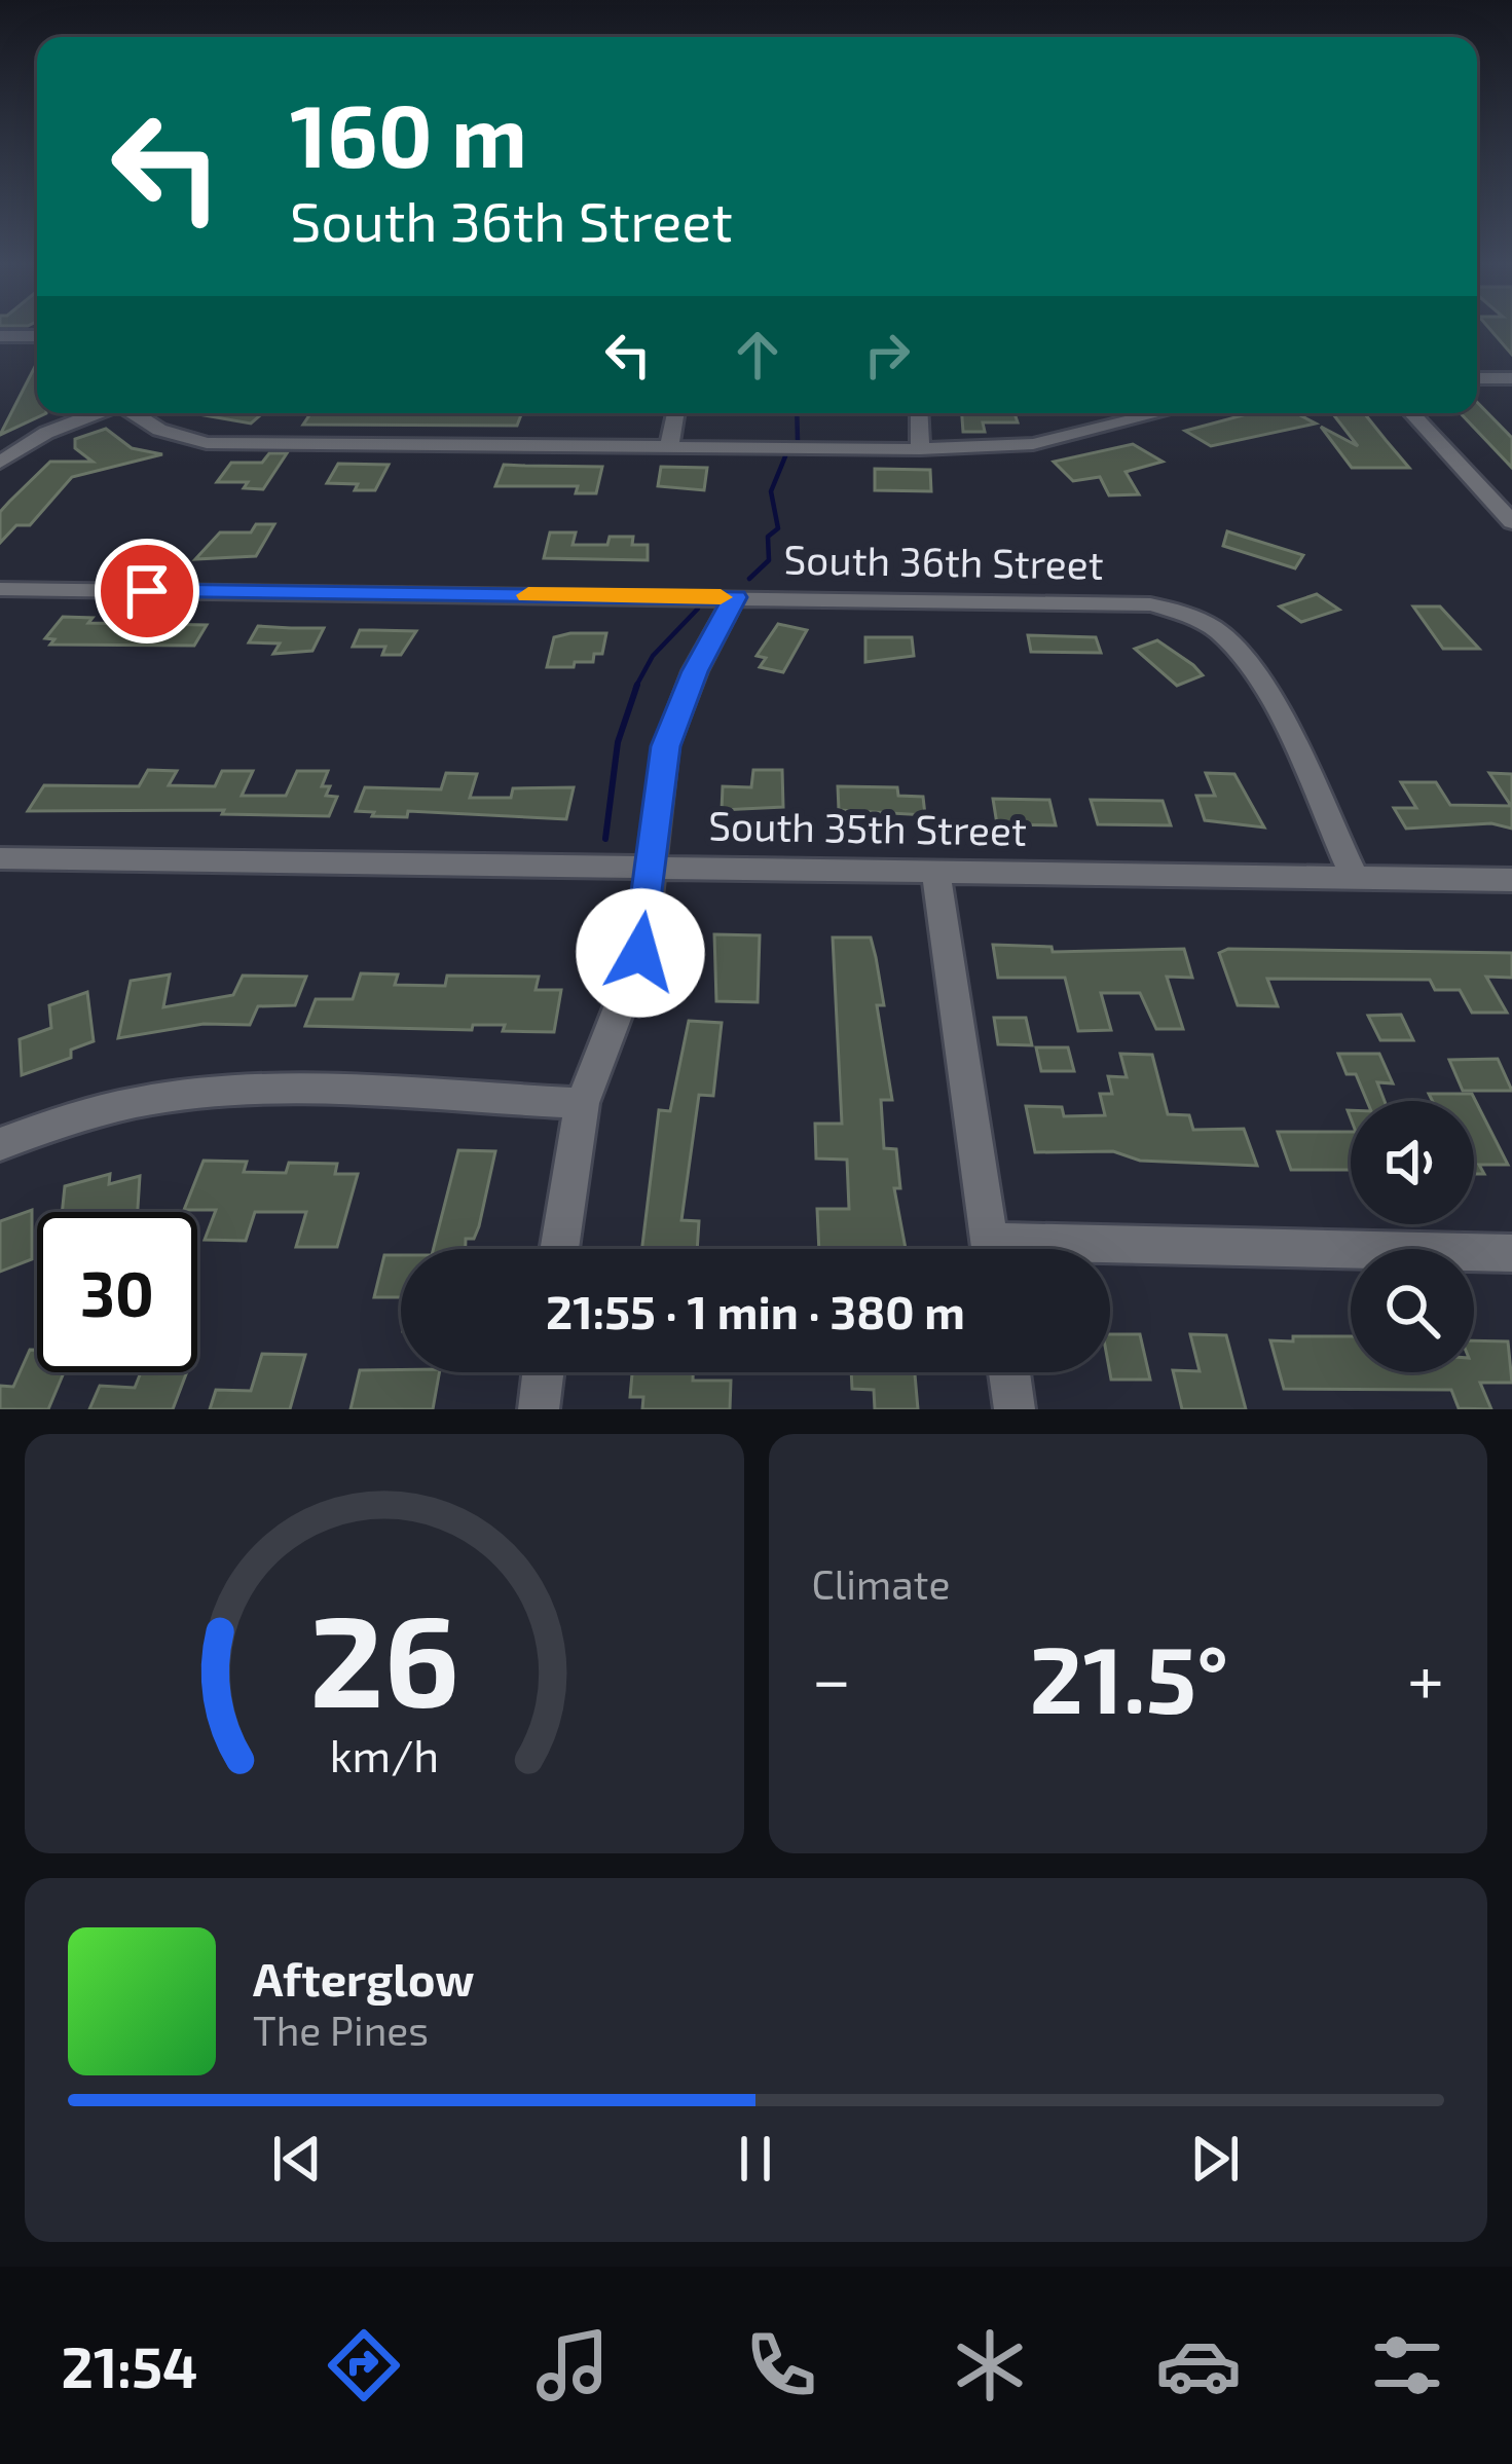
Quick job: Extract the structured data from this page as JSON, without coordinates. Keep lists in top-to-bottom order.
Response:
{
  "streets": {
    "street": ["South 36th Street", "South 35th Street"]
  },
  "crossings": [
    ["South 36th Street", "South 35th Street"]
  ],
  "page": {
    "turn": ["160 m", "South 36th Street"],
    "limit": "30",
    "trip": "21:55 · 1 min · 380 m",
    "tile": "Climate",
    "heat": ["−", "21.5°", "+"],
    "song": ["Afterglow", "The Pines"],
    "tabs": "21:54",
    "gauge": ["26", "km/h"]
  }
}
